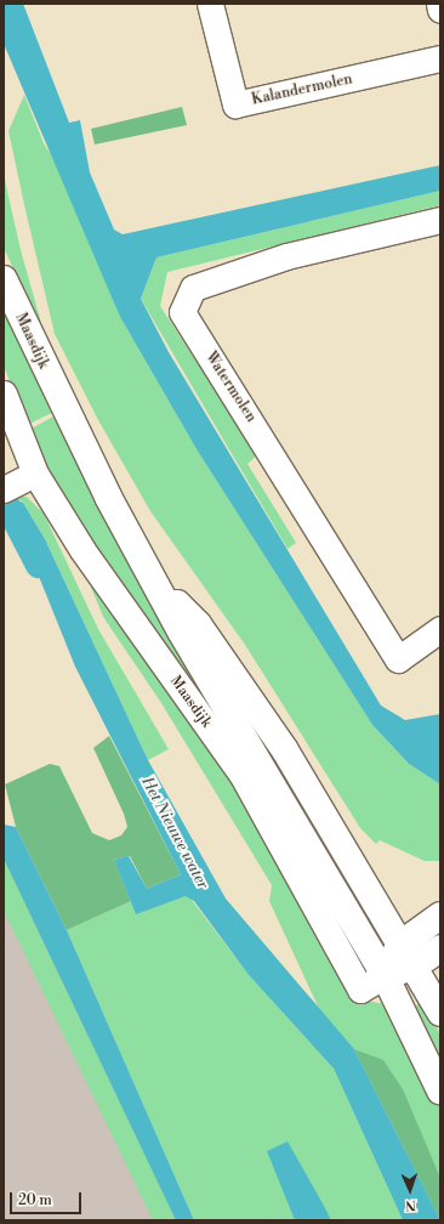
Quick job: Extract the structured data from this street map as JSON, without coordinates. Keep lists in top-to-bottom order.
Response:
{
  "streets": {
    "main road": ["Maasdijk"],
    "street": ["Kalandermolen", "Watermolen"]
  },
  "water": ["Het Nieuwe water"],
  "scale_bar": "20 m",
  "north": "bottom"
}
